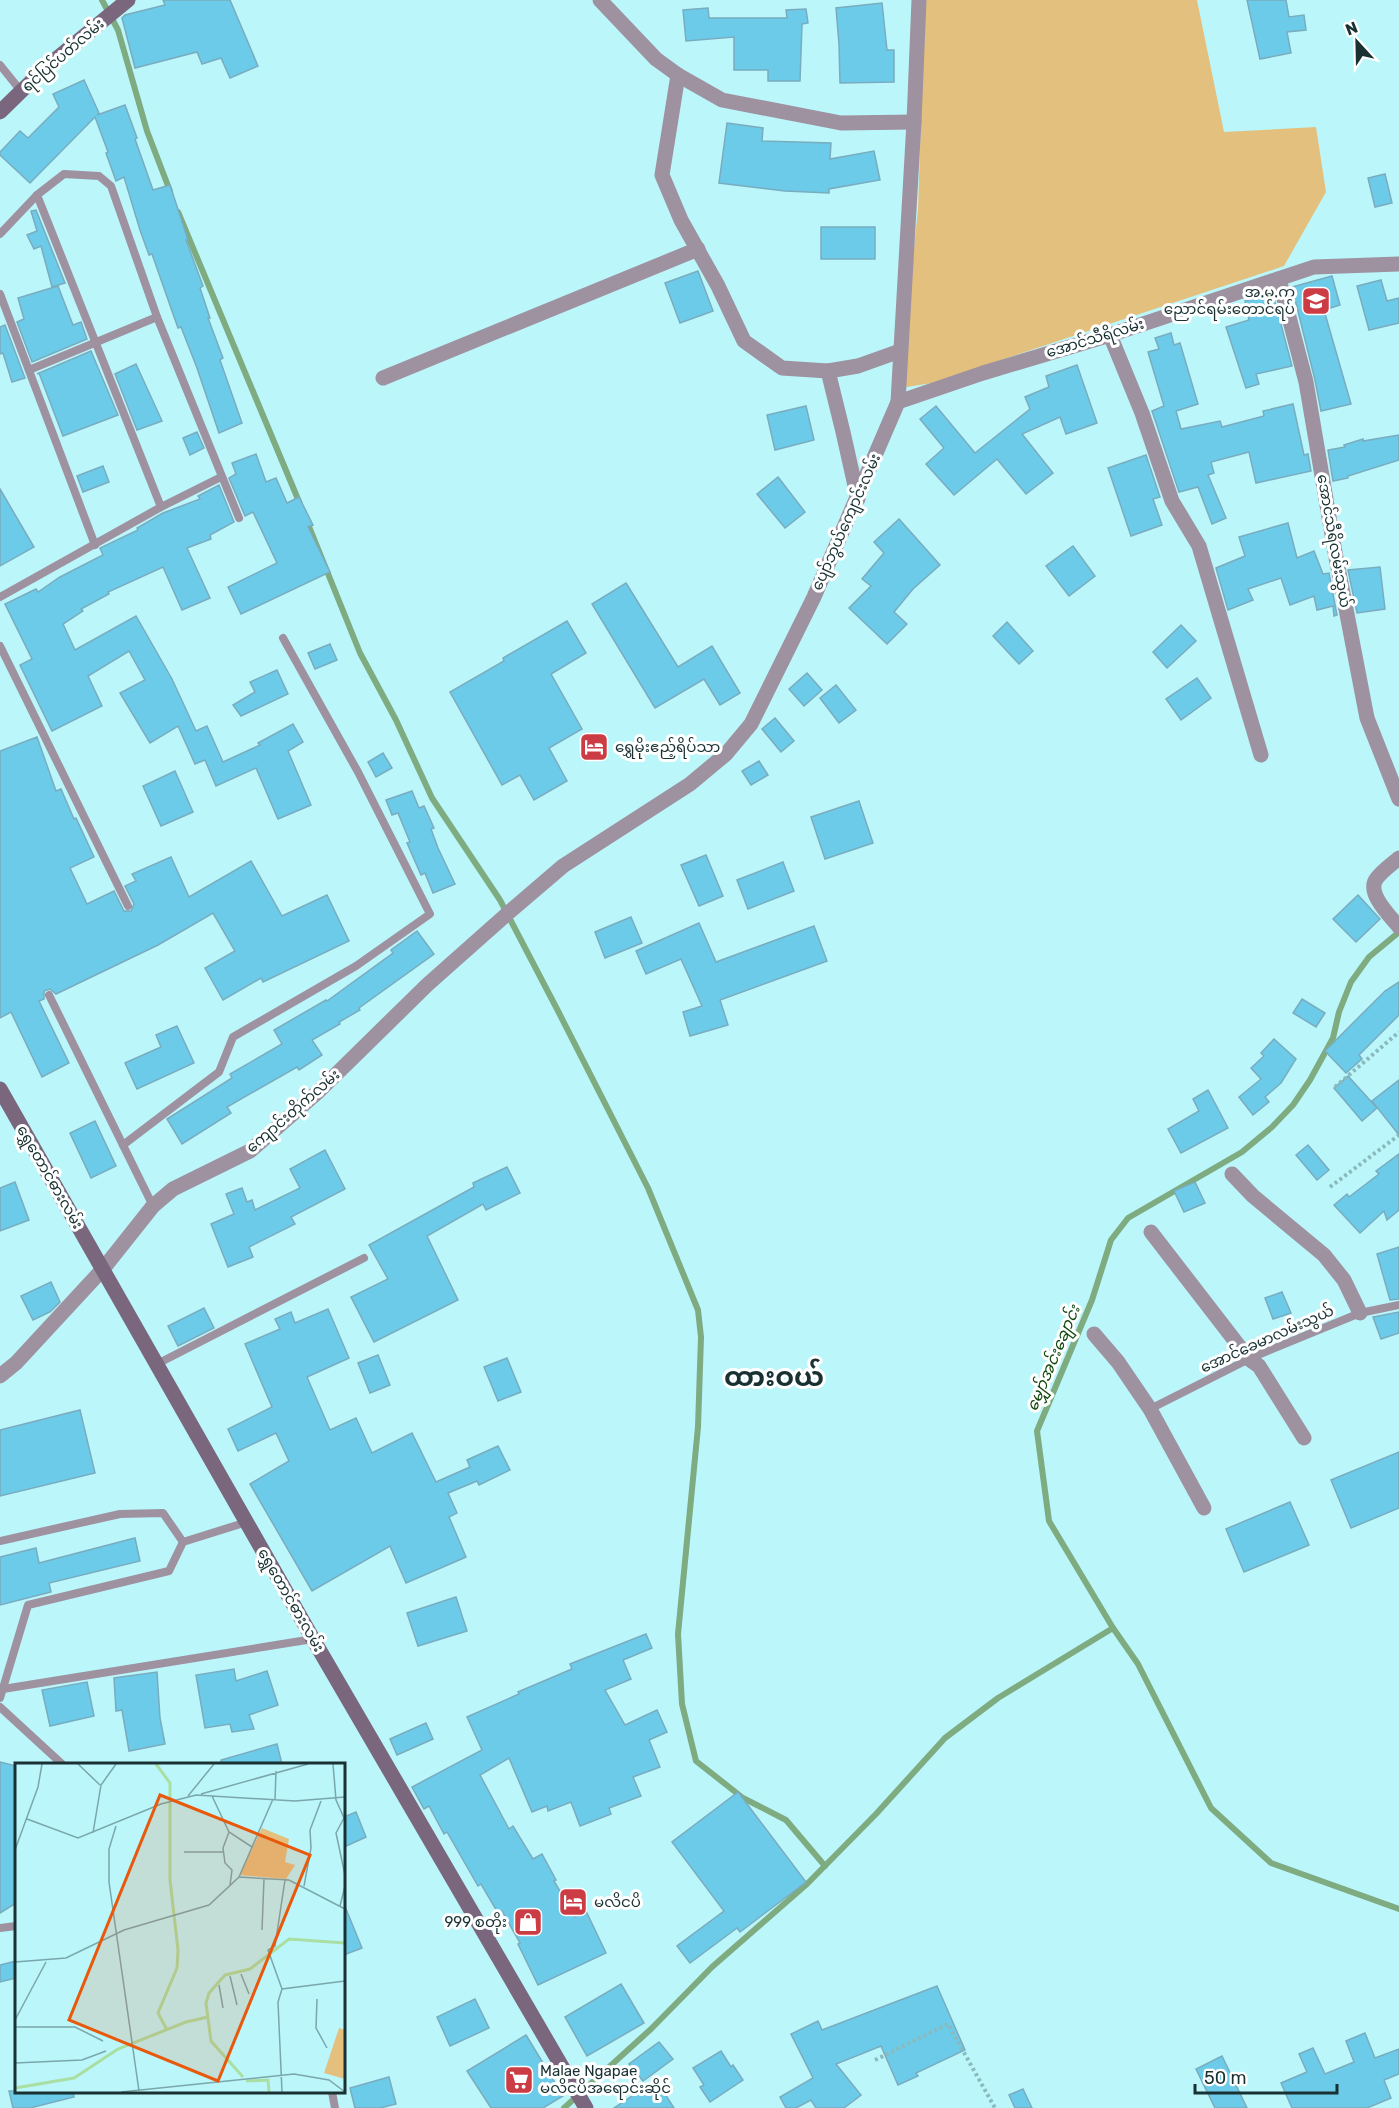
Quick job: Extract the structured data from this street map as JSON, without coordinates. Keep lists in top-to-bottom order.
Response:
{
  "streets": {
    "street": [
      "ရင်ပြင်ပတ်လမ်း",
      "အောင်သီရိလမ်း",
      "ပျော်ဘွယ်ကျောင်းလမ်း",
      "အောင်သီရိလမ်းသွယ်",
      "ကျောင်းတိုက်လမ်း",
      "ရွှေတောင်ဓားလမ်း"
    ],
    "lane": ["အောင်ခေမာလမ်းသွယ်"]
  },
  "crossings": [
    ["အောင်သီရိလမ်း", "ပျော်ဘွယ်ကျောင်းလမ်း"],
    ["အောင်သီရိလမ်း", "အောင်သီရိလမ်းသွယ်"],
    ["ပျော်ဘွယ်ကျောင်းလမ်း", "ကျောင်းတိုက်လမ်း"],
    ["ကျောင်းတိုက်လမ်း", "ရွှေတောင်ဓားလမ်း"]
  ],
  "districts": ["ထားဝယ်"],
  "water": ["မျှော်အင်းချောင်း"],
  "places": {
    "school or university": ["အ.မ.က ညောင်ရမ်းတောင်ရပ်"],
    "hotel": ["ရွှေမိုးဧည့်ရိပ်သာ", "မလိငပိ"],
    "shop": ["999 စတိုး"],
    "supermarket": ["Malae Ngapae မလိငပိအရောင်းဆိုင်"]
  },
  "scale_bar": "50 m",
  "north": "top"
}
